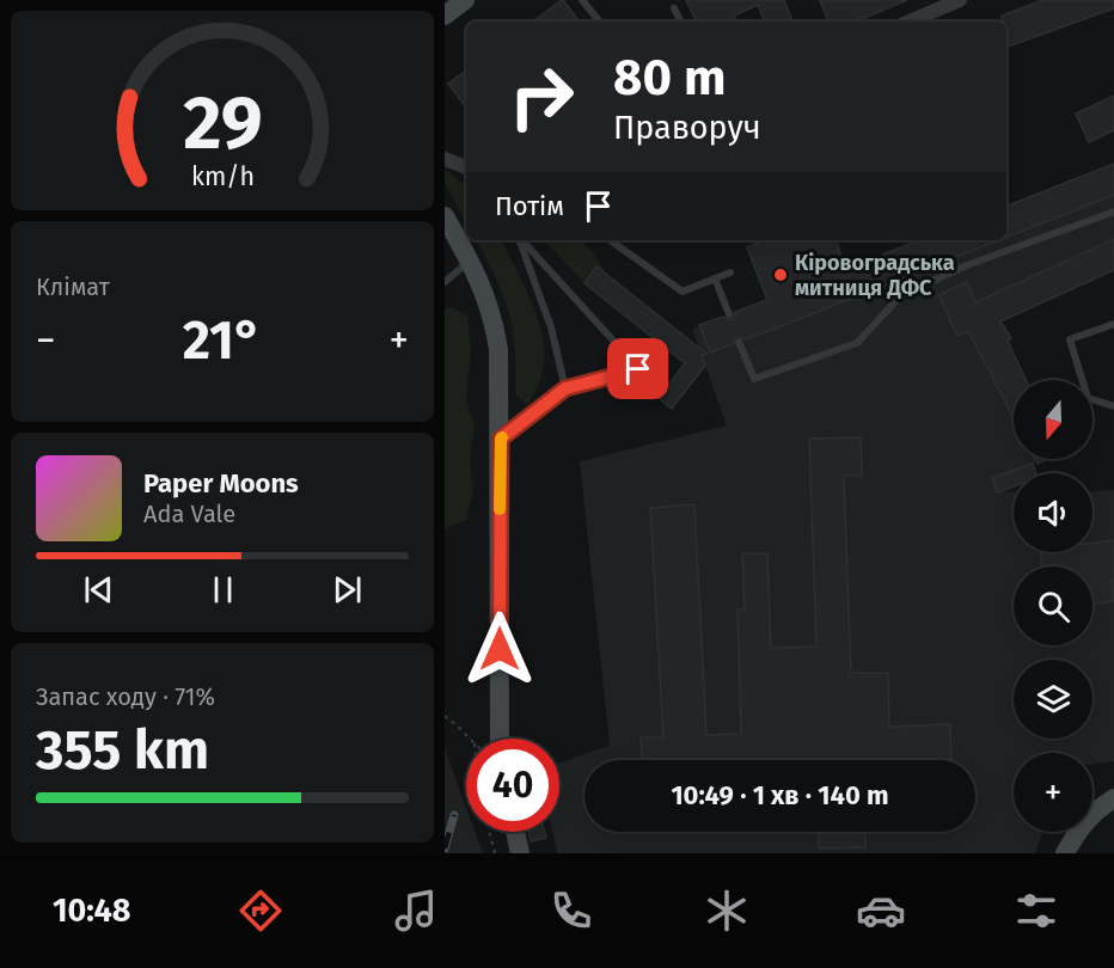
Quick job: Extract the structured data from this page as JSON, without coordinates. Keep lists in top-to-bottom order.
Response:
{
  "places": ["Кіровоградська митниця ДФС"],
  "north": "bottom",
  "page": {
    "turn": ["80 m", "Праворуч"],
    "then": "Потім",
    "tile": [
      "Клімат",
      ["Запас ходу · 71%", "355 km"]
    ],
    "heat": ["−", "21°", "+"],
    "map_buttons": "+",
    "song": ["Paper Moons", "Ada Vale"],
    "limit": "40",
    "trip": "10:49 · 1 хв · 140 m",
    "tabs": "10:48",
    "gauge": ["29", "km/h"]
  }
}
